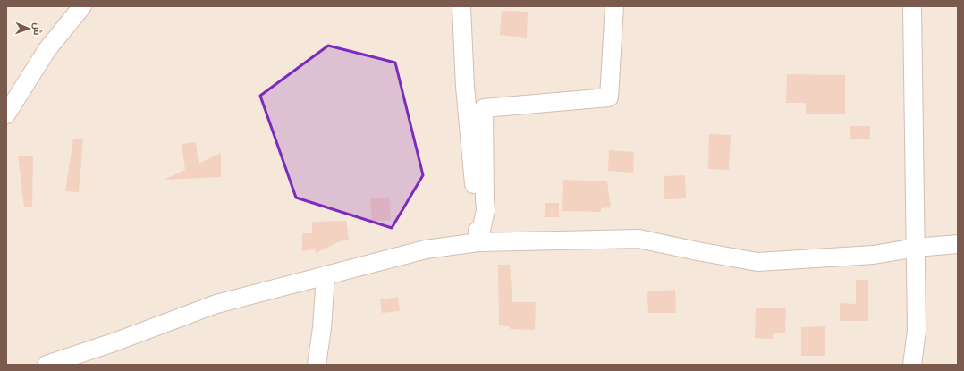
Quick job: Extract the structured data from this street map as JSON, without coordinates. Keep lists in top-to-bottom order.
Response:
{
  "north": "right"
}
